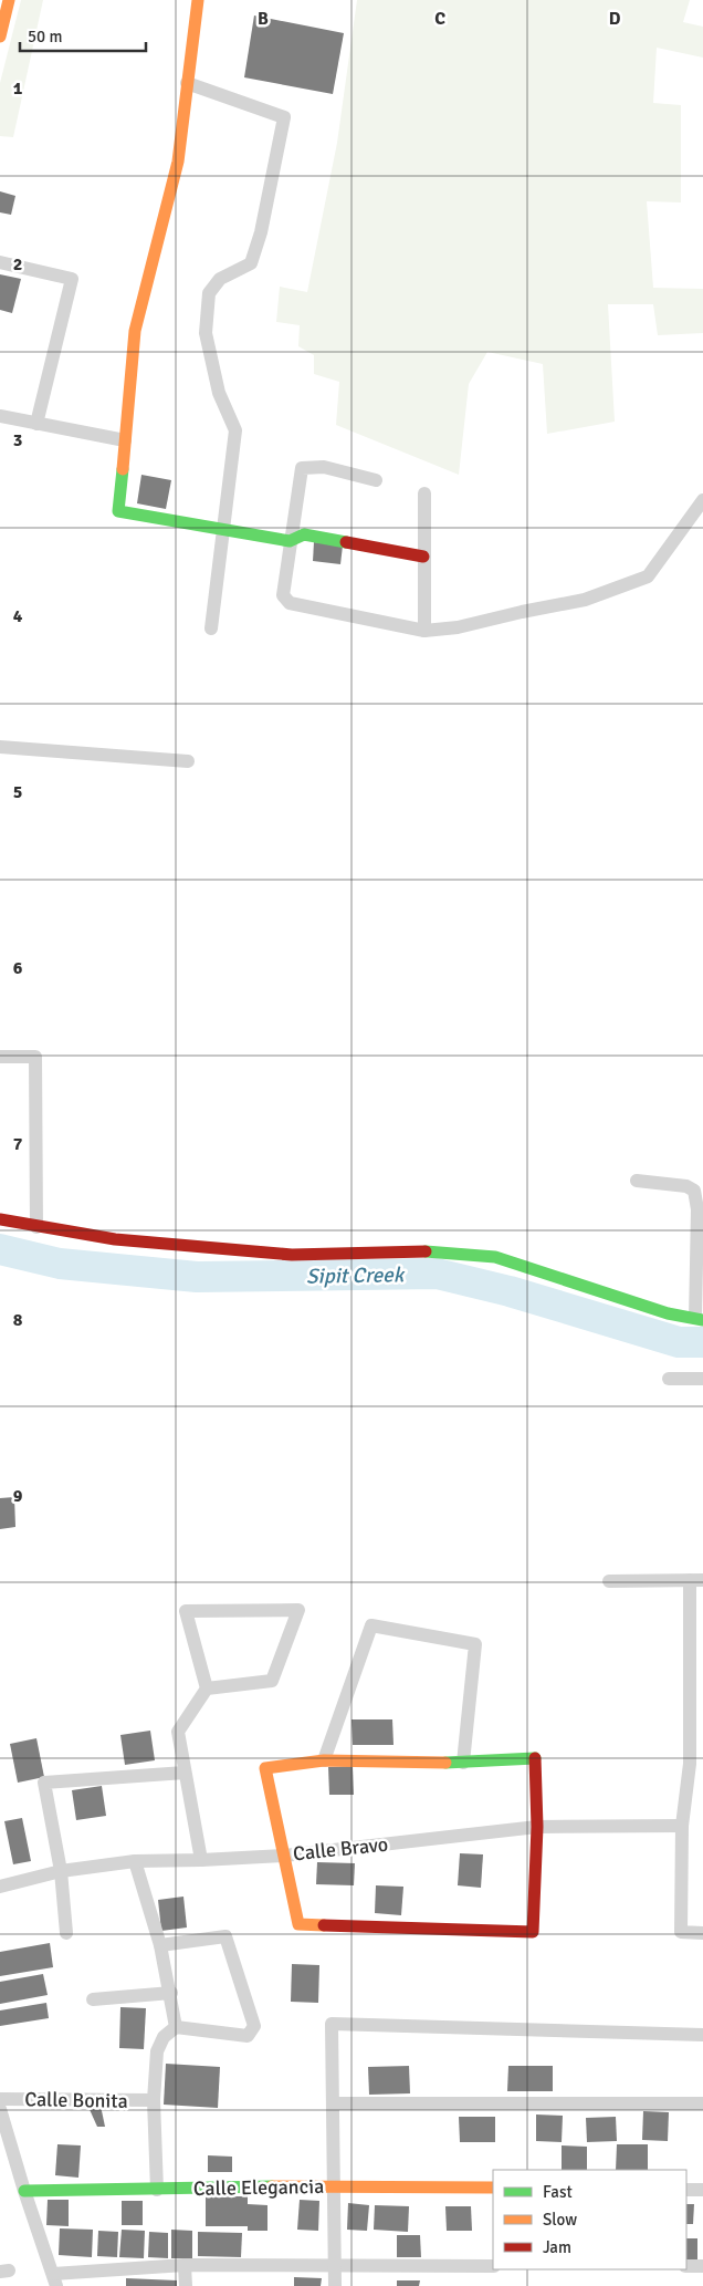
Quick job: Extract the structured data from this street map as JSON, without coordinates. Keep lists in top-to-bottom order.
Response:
{
  "streets": {
    "street": ["Calle Bravo", "Calle Bonita", "Calle Elegancia"]
  },
  "water": ["Sipit Creek"],
  "legend": ["Fast", "Slow", "Jam"],
  "scale_bar": "50 m",
  "grid": {
    "columns": ["B", "C", "D"],
    "rows": [
      "1",
      "2",
      "3",
      "4",
      "5",
      "6",
      "7",
      "8",
      "9"
    ]
  }
}
